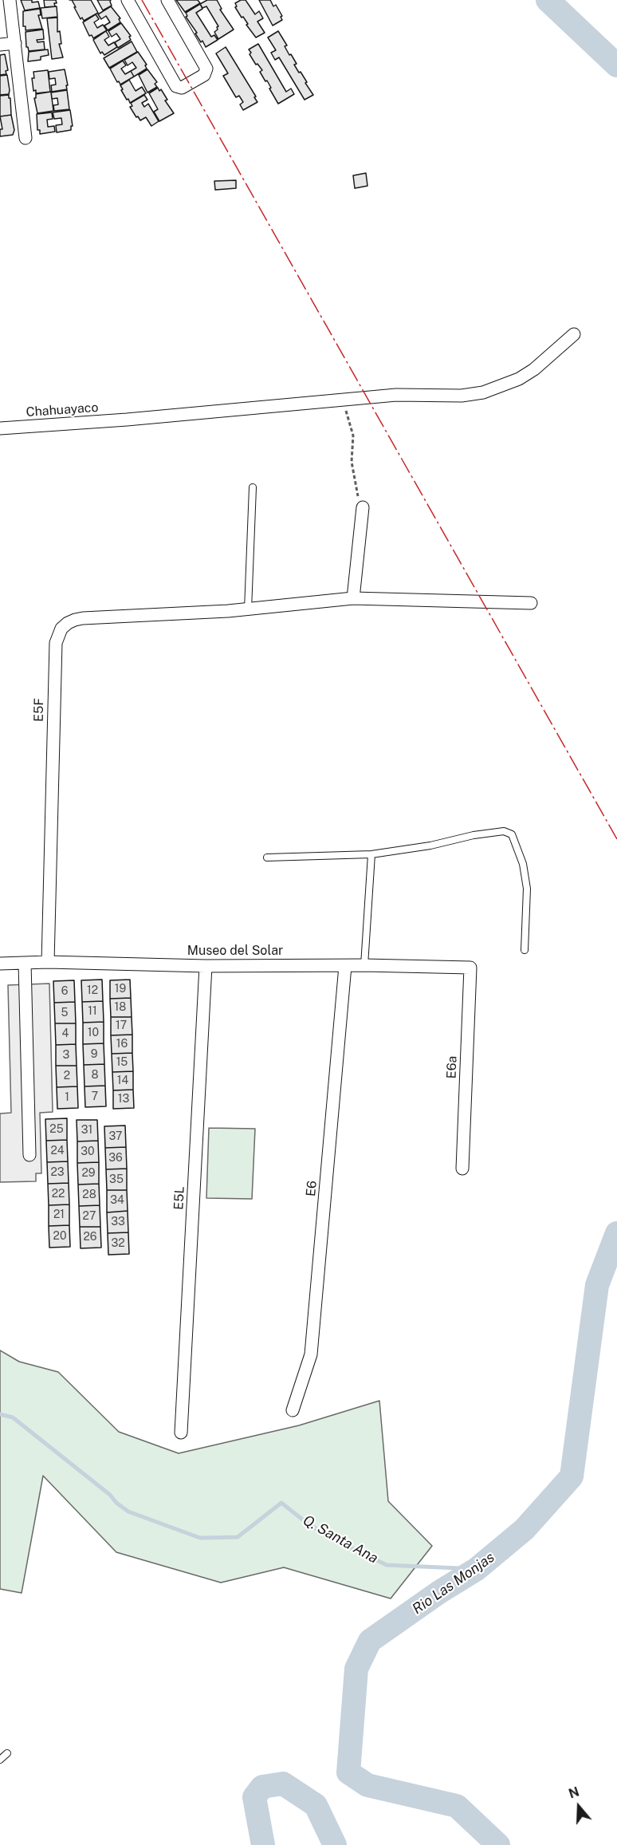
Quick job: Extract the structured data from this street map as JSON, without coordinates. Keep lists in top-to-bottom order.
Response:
{
  "streets": {
    "street": [
      "Chahuayaco",
      "E5F",
      "Museo del Solar",
      "E6a",
      "E6",
      "E5L"
    ]
  },
  "crossings": [
    ["E5F", "Museo del Solar"],
    ["Museo del Solar", "E6a"],
    ["Museo del Solar", "E6"],
    ["Museo del Solar", "E5L"]
  ],
  "water": ["Q. Santa Ana", "Rio Las Monjas"],
  "house_numbers": [
    "19",
    "12",
    "6",
    "18",
    "11",
    "5",
    "17",
    "10",
    "4",
    "16",
    "9",
    "3",
    "15",
    "8",
    "2",
    "14",
    "7",
    "1",
    "13",
    "25",
    "31",
    "37",
    "24",
    "30",
    "36",
    "23",
    "29",
    "35",
    "22",
    "28",
    "34",
    "21",
    "27",
    "33",
    "20",
    "26",
    "32"
  ],
  "north": "top"
}
